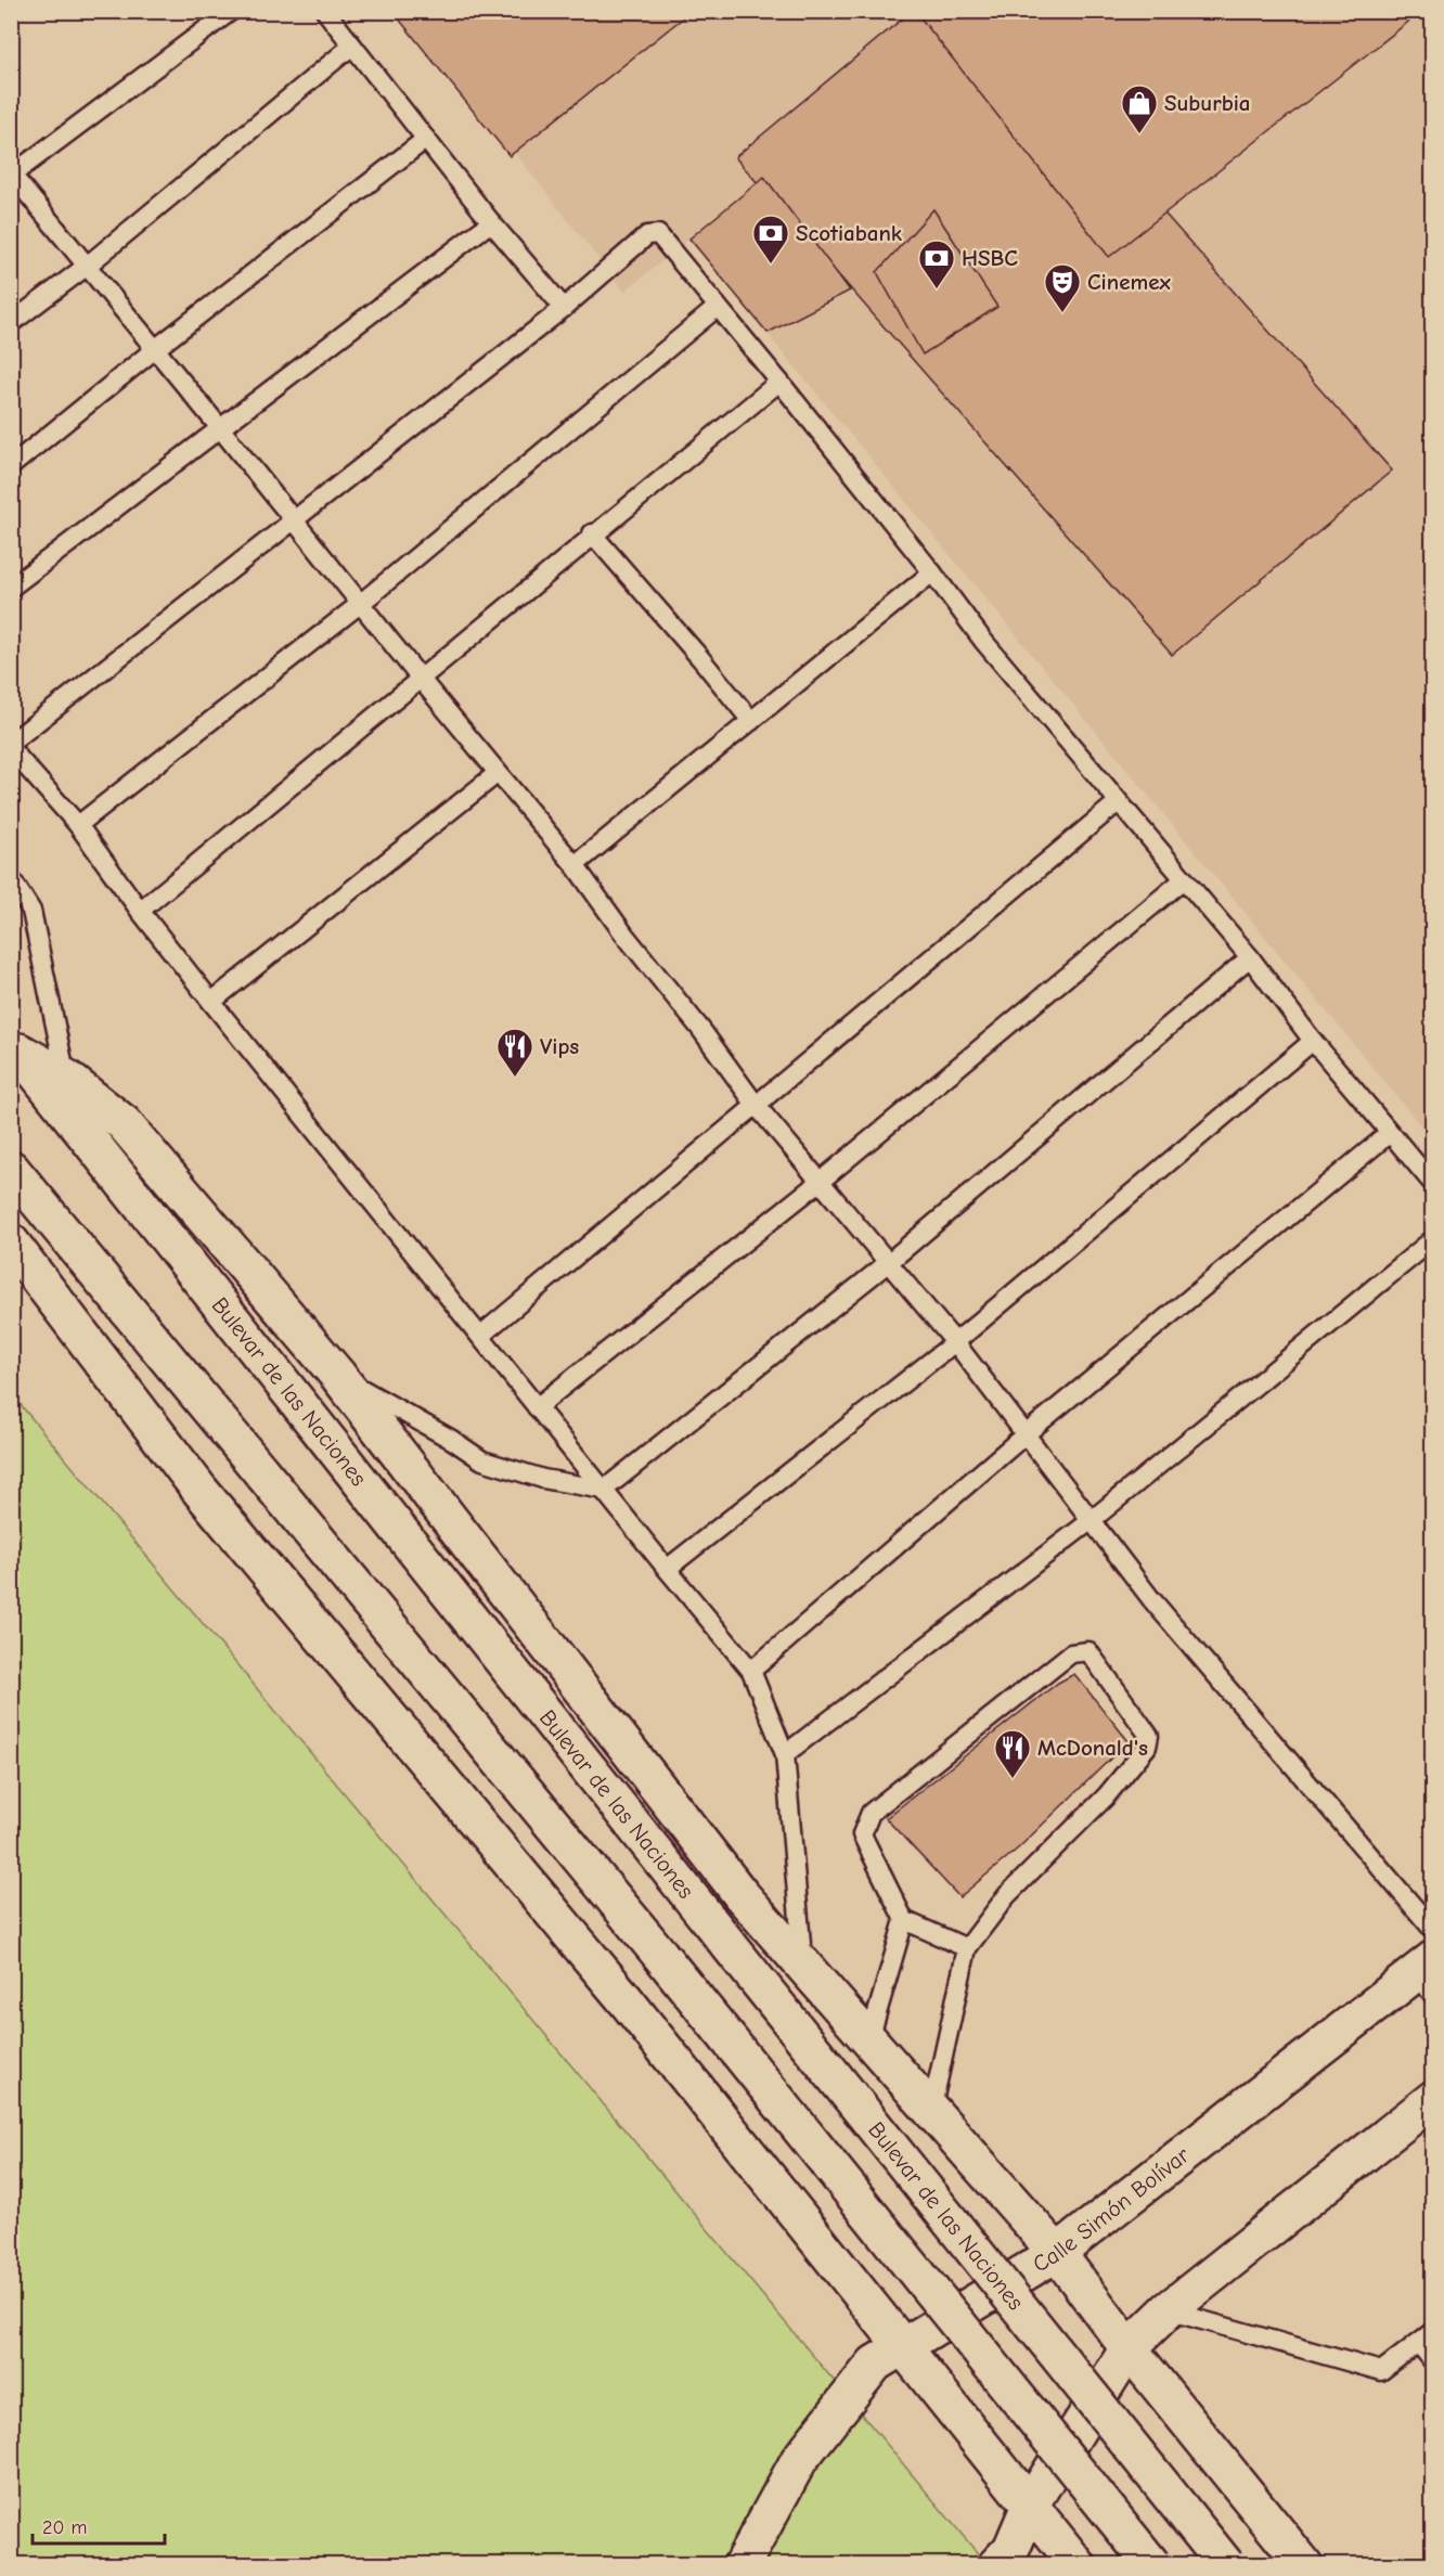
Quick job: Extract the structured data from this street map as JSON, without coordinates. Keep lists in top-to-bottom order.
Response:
{
  "streets": {
    "main road": ["Bulevar de las Naciones", "Calle Simón Bolívar"]
  },
  "places": {
    "shop": ["Suburbia"],
    "bank": ["Scotiabank", "HSBC"],
    "theatre": ["Cinemex"],
    "restaurant": ["Vips", "McDonald's"]
  },
  "scale_bar": "20 m"
}
